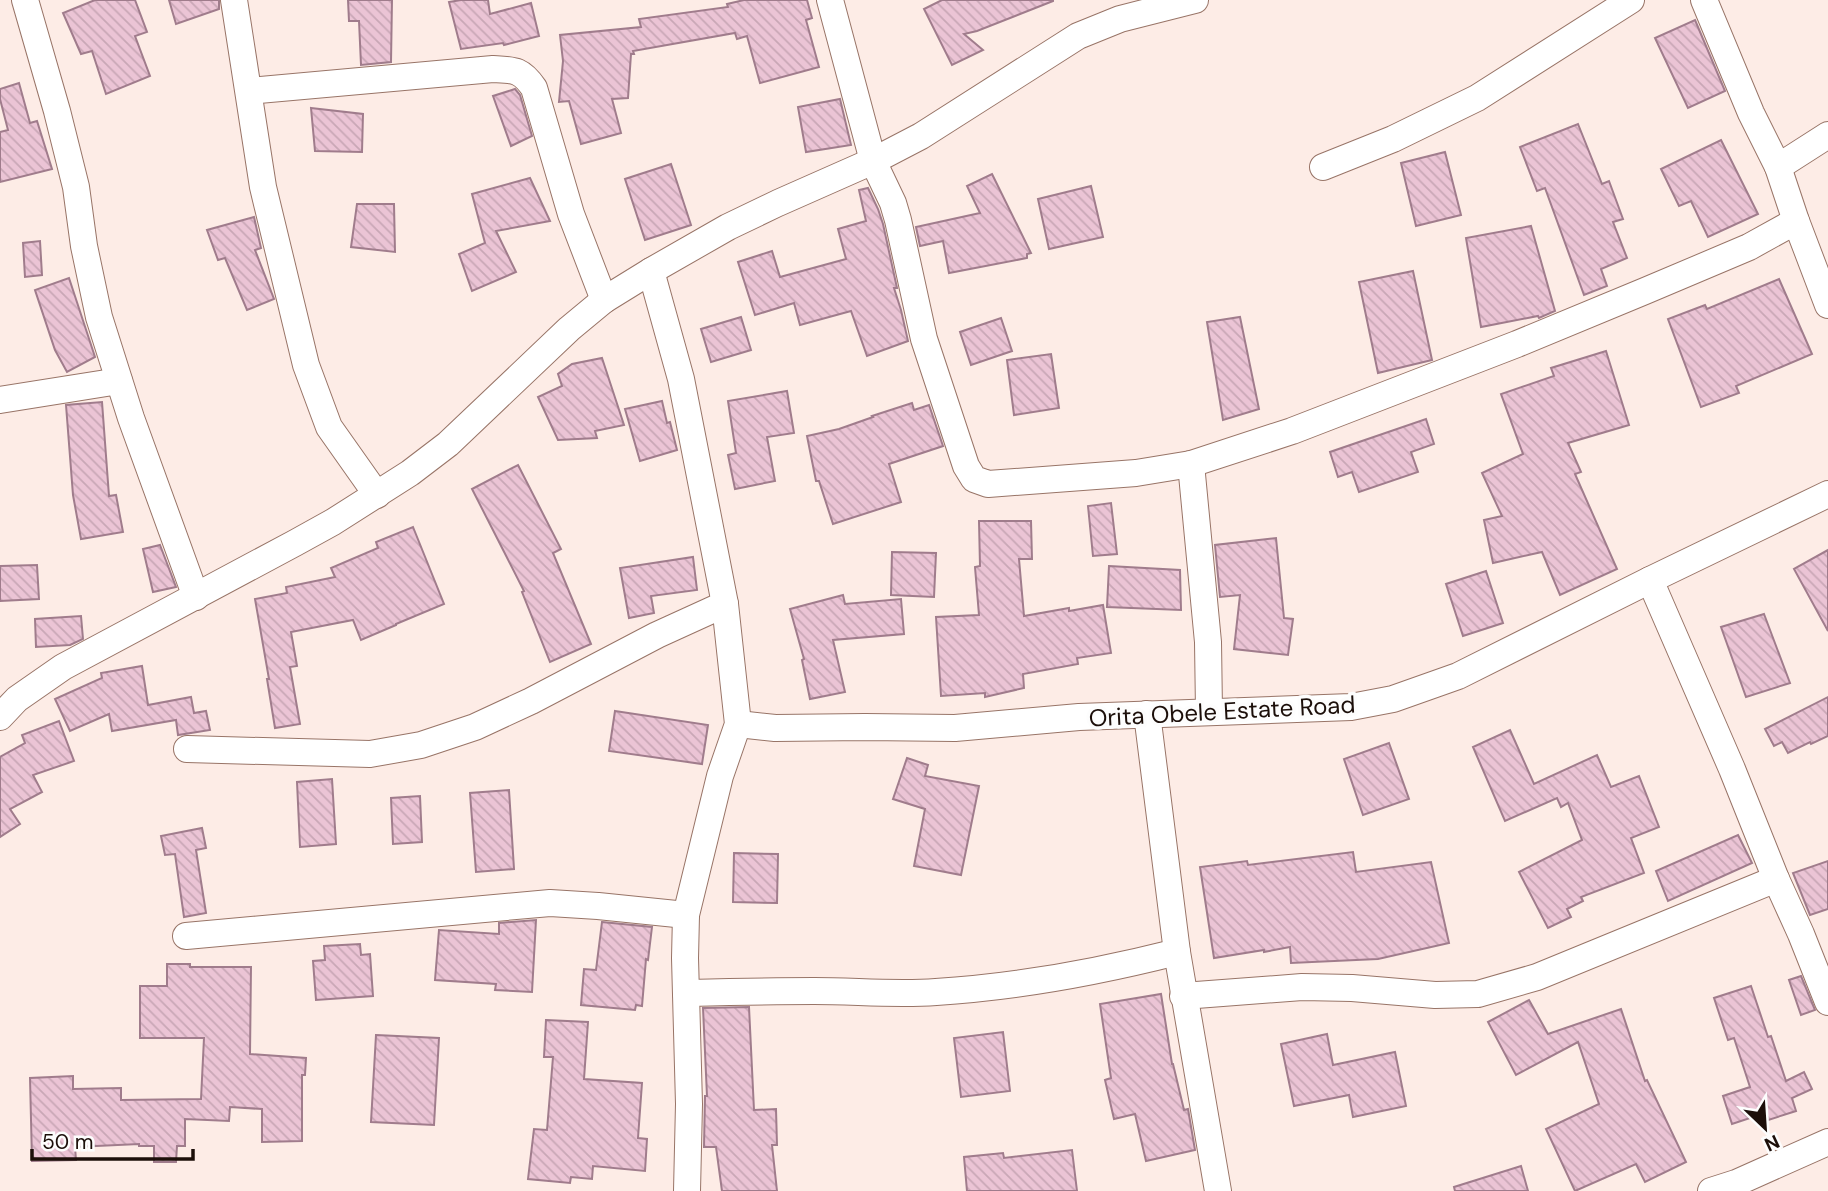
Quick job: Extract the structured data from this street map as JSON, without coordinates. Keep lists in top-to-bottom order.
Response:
{
  "streets": {
    "street": ["Orita Obele Estate Road"]
  },
  "scale_bar": "50 m",
  "north": "bottom right"
}
